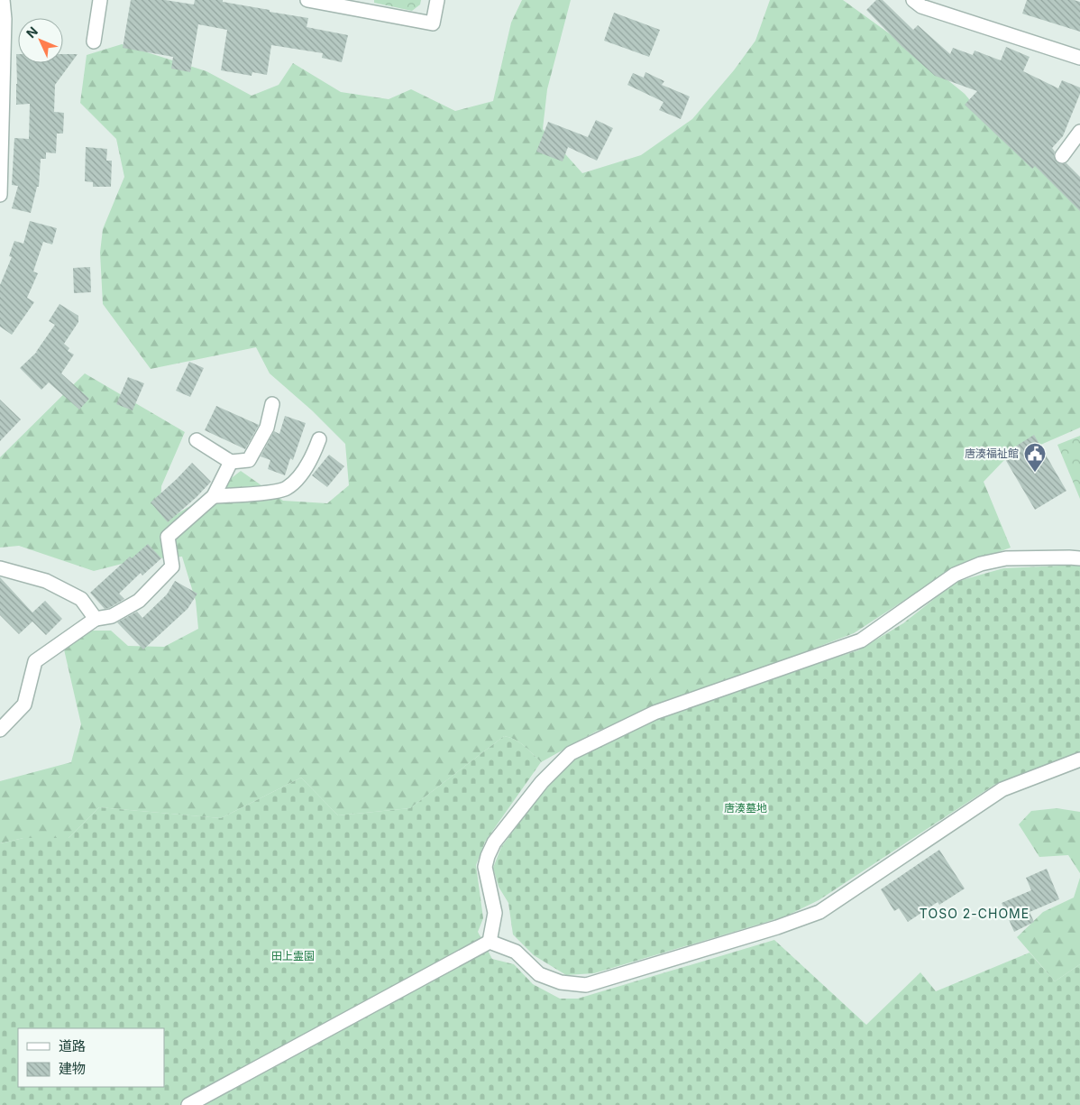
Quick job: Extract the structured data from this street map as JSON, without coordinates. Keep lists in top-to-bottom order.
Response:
{
  "districts": ["TOSO 2-CHOME"],
  "parks": ["唐湊墓地", "田上霊園"],
  "places": {
    "public building": ["唐湊福祉館"]
  },
  "legend": ["道路", "建物"],
  "north": "top left"
}
